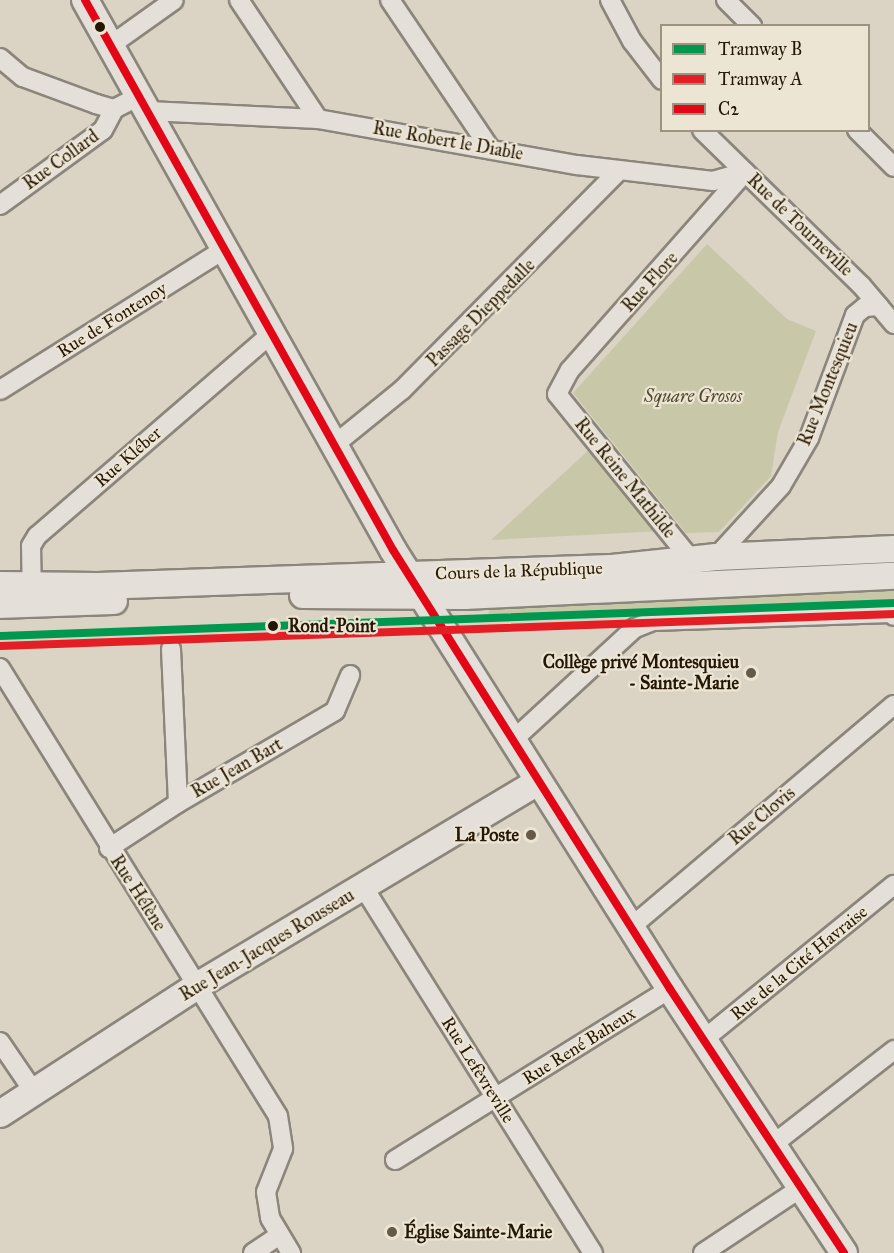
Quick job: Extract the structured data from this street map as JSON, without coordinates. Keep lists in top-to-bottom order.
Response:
{
  "streets": {
    "main road": ["Cours de la République", "Rue Jean-Jacques Rousseau"],
    "street": [
      "Rue Robert le Diable",
      "Rue Collard",
      "Rue de Tourneville",
      "Rue Flore",
      "Passage Dieppedalle",
      "Rue de Fontenoy",
      "Rue Montesquieu",
      "Rue Kléber",
      "Rue Reine Mathilde",
      "Rue Jean Bart",
      "Rue Clovis",
      "Rue Hélène",
      "Rue de la Cité Havraise",
      "Rue René Baheux",
      "Rue Lefèvreville"
    ]
  },
  "crossings": [
    ["Rue Robert le Diable", "Rue de Tourneville"],
    ["Rue Robert le Diable", "Rue Flore"],
    ["Rue Robert le Diable", "Passage Dieppedalle"],
    ["Rue de Tourneville", "Rue Flore"],
    ["Rue de Tourneville", "Rue Montesquieu"],
    ["Rue Flore", "Rue Reine Mathilde"],
    ["Rue Montesquieu", "Rue Reine Mathilde"],
    ["Rue Montesquieu", "Cours de la République"],
    ["Rue Kléber", "Cours de la République"],
    ["Rue Reine Mathilde", "Cours de la République"],
    ["Rue Jean Bart", "Rue Hélène"],
    ["Rue Hélène", "Rue Jean-Jacques Rousseau"],
    ["Rue Jean-Jacques Rousseau", "Rue Lefèvreville"],
    ["Rue René Baheux", "Rue Lefèvreville"]
  ],
  "parks": ["Square Grosos"],
  "places": [
    "Rond-Point",
    "Collège privé Montesquieu - Sainte-Marie",
    "La Poste",
    "Église Sainte-Marie"
  ],
  "lines": ["transit line C2", "tram line B", "tram line A"],
  "legend": ["Tramway B", "Tramway A", "C2"]
}
